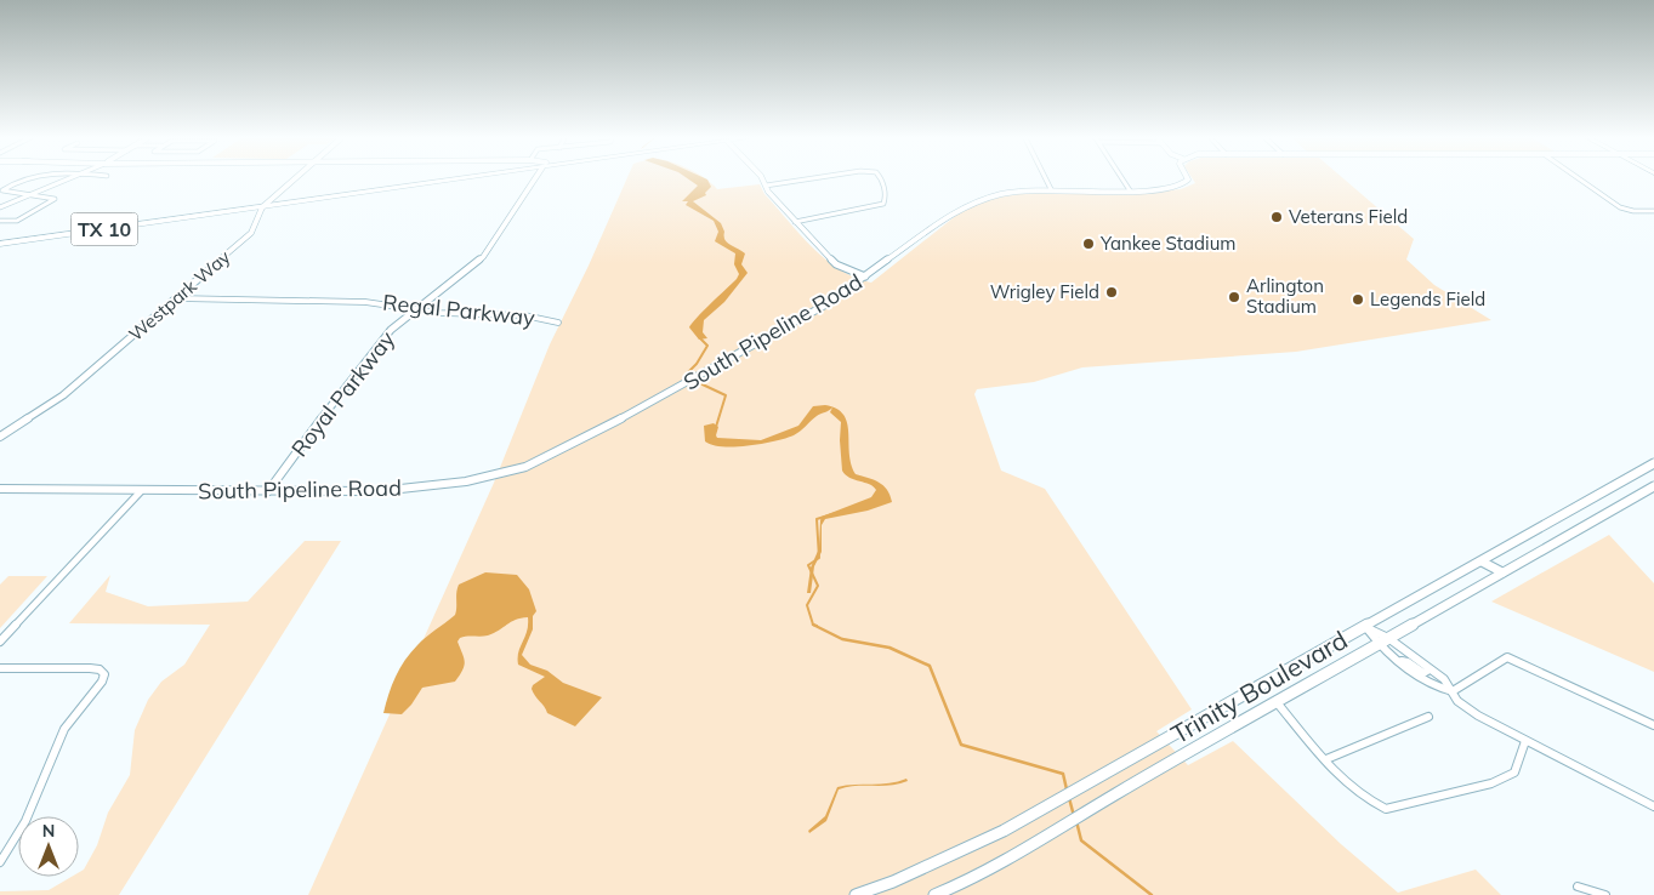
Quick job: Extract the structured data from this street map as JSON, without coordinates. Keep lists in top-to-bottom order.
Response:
{
  "streets": {
    "main road": ["TX 10", "Westpark Way", "Trinity Boulevard"],
    "street": ["Regal Parkway", "South Pipeline Road", "Royal Parkway"]
  },
  "crossings": [
    ["TX 10", "Westpark Way"],
    ["Westpark Way", "Regal Parkway"],
    ["Regal Parkway", "Royal Parkway"],
    ["South Pipeline Road", "Royal Parkway"]
  ],
  "places": [
    "Veterans Field",
    "Yankee Stadium",
    "Wrigley Field",
    "Arlington Stadium",
    "Legends Field"
  ],
  "north": "top"
}
